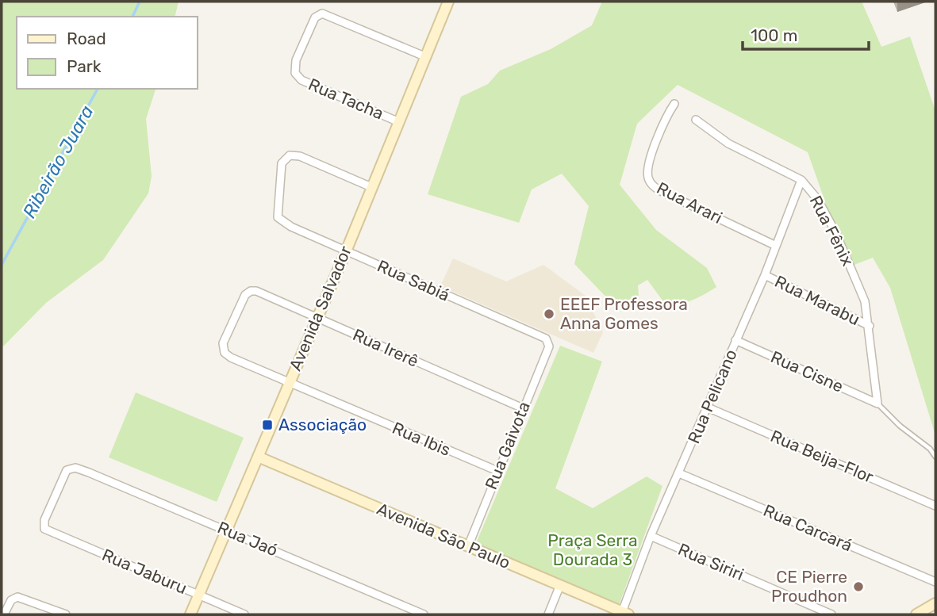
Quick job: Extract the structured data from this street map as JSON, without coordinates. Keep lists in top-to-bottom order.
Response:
{
  "streets": {
    "street": [
      "Rua Tacha",
      "Rua Arari",
      "Rua Fênix",
      "Rua Sabiá",
      "Rua Marabu",
      "Avenida Salvador",
      "Rua Irerê",
      "Rua Cisne",
      "Rua Pelicano",
      "Rua Ibis",
      "Rua Gaivota",
      "Rua Beija-Flor",
      "Rua Carcará",
      "Avenida São Paulo",
      "Rua Jaó",
      "Rua Siriri",
      "Rua Jaburu"
    ]
  },
  "crossings": [
    ["Rua Tacha", "Avenida Salvador"],
    ["Rua Arari", "Rua Pelicano"],
    ["Rua Fênix", "Rua Marabu"],
    ["Rua Fênix", "Rua Cisne"],
    ["Rua Fênix", "Rua Pelicano"],
    ["Rua Sabiá", "Avenida Salvador"],
    ["Rua Sabiá", "Rua Gaivota"],
    ["Rua Marabu", "Rua Pelicano"],
    ["Avenida Salvador", "Rua Irerê"],
    ["Avenida Salvador", "Rua Ibis"],
    ["Avenida Salvador", "Avenida São Paulo"],
    ["Avenida Salvador", "Rua Jaó"],
    ["Avenida Salvador", "Rua Jaburu"],
    ["Rua Irerê", "Rua Ibis"],
    ["Rua Irerê", "Rua Gaivota"],
    ["Rua Cisne", "Rua Pelicano"],
    ["Rua Pelicano", "Rua Beija-Flor"],
    ["Rua Pelicano", "Rua Carcará"],
    ["Rua Pelicano", "Avenida São Paulo"],
    ["Rua Pelicano", "Rua Siriri"],
    ["Rua Ibis", "Rua Gaivota"],
    ["Rua Gaivota", "Avenida São Paulo"],
    ["Rua Jaó", "Rua Jaburu"]
  ],
  "water": ["Ribeirão Juara"],
  "parks": ["Praça Serra Dourada 3"],
  "places": {
    "other": ["EEEF Professora Anna Gomes", "CE Pierre Proudhon"],
    "transit": ["Associação"]
  },
  "legend": ["Road", "Park"],
  "scale_bar": "100 m"
}
